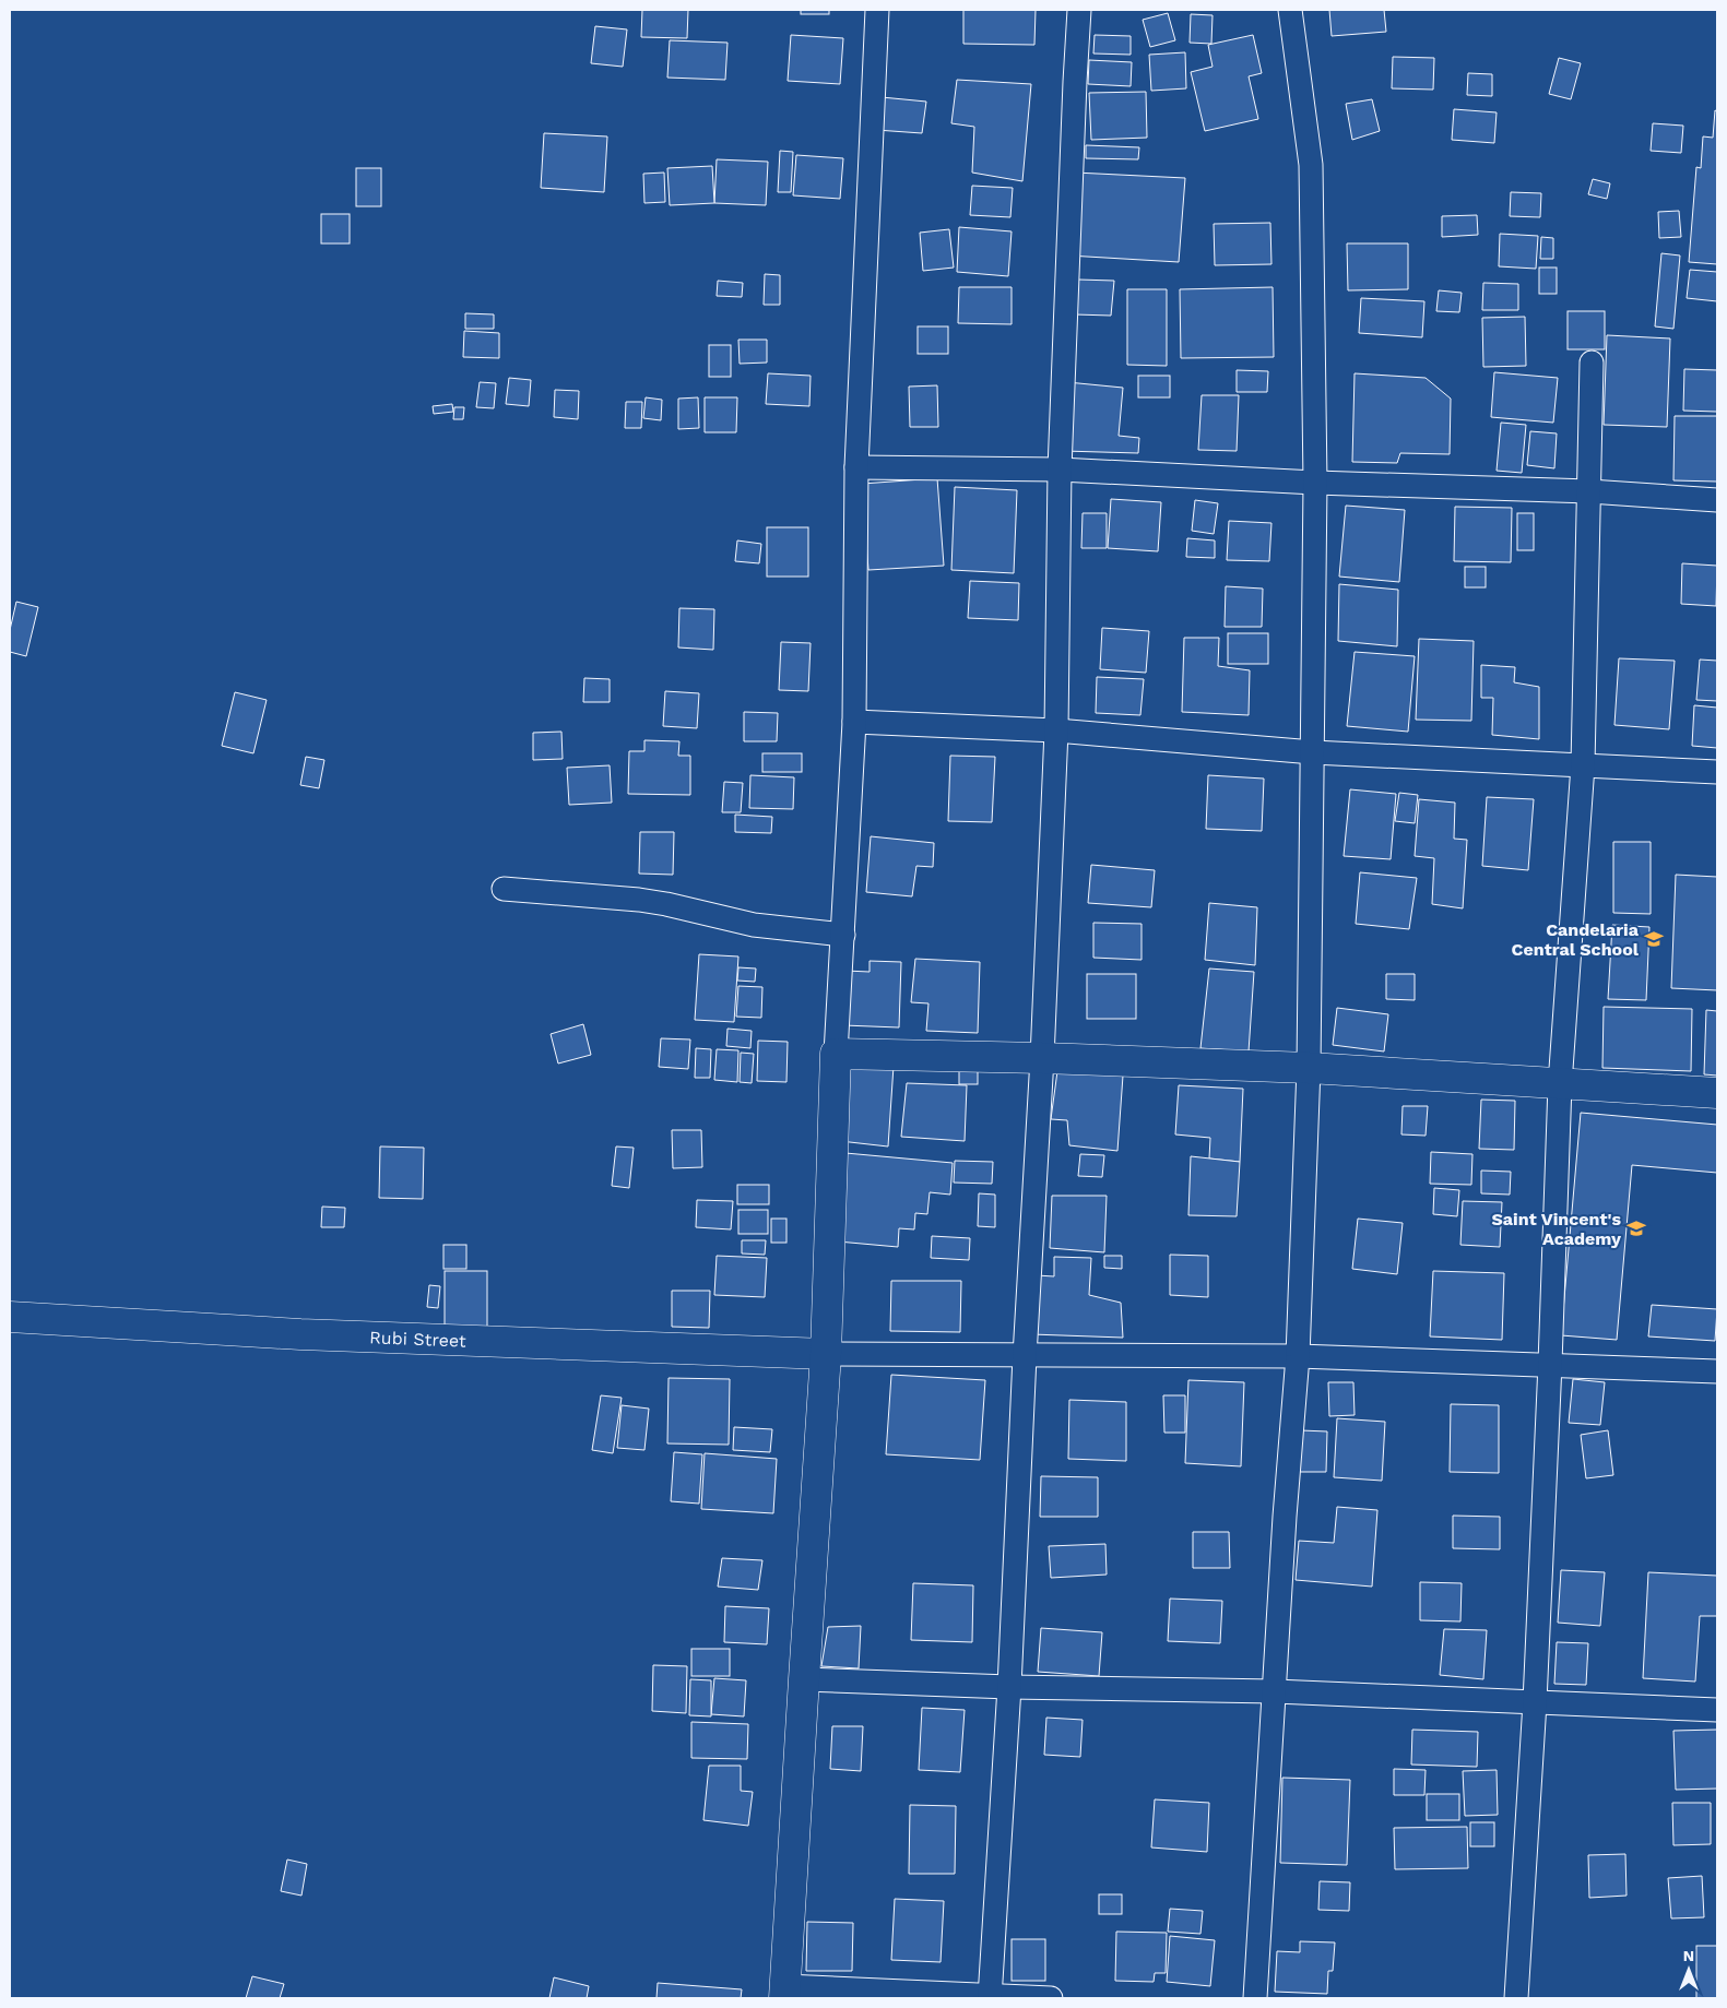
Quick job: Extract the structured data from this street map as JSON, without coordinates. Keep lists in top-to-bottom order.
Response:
{
  "streets": {
    "street": ["Rubi Street"]
  },
  "places": {
    "school or university": ["Candelaria Central School", "Saint Vincent's Academy"]
  },
  "north": "top"
}
